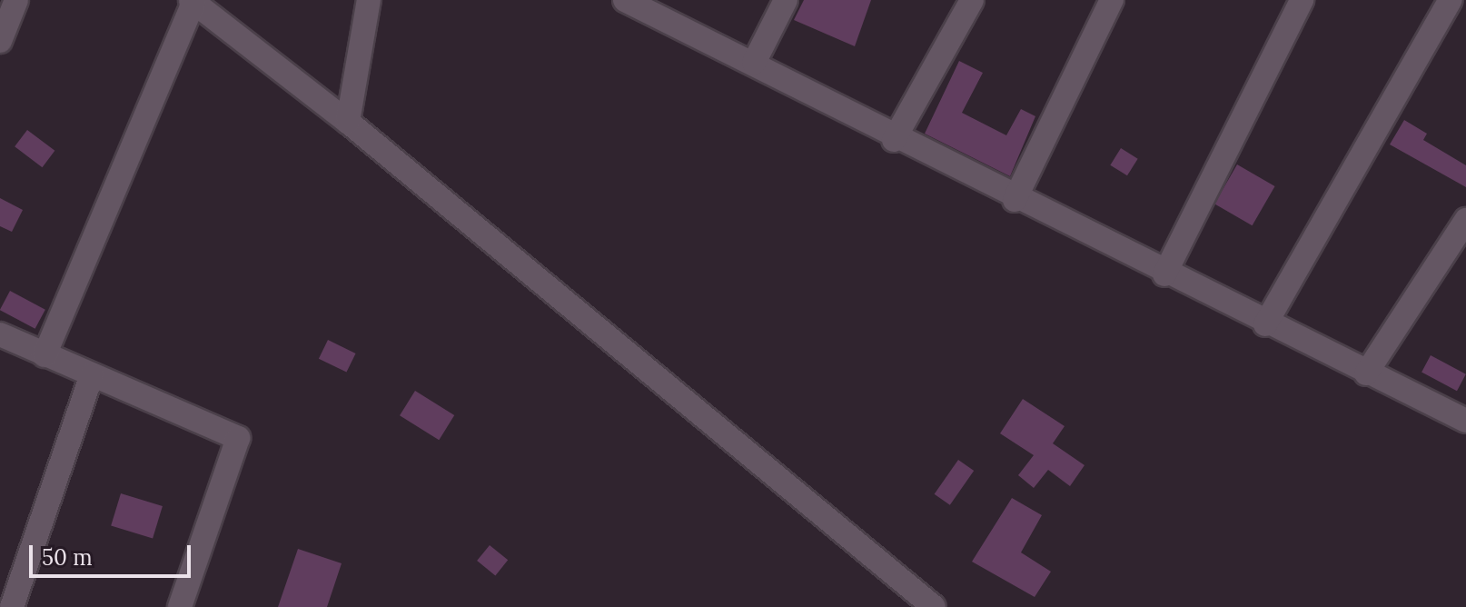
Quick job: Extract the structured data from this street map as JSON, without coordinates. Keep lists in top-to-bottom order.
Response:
{
  "scale_bar": "50 m"
}
